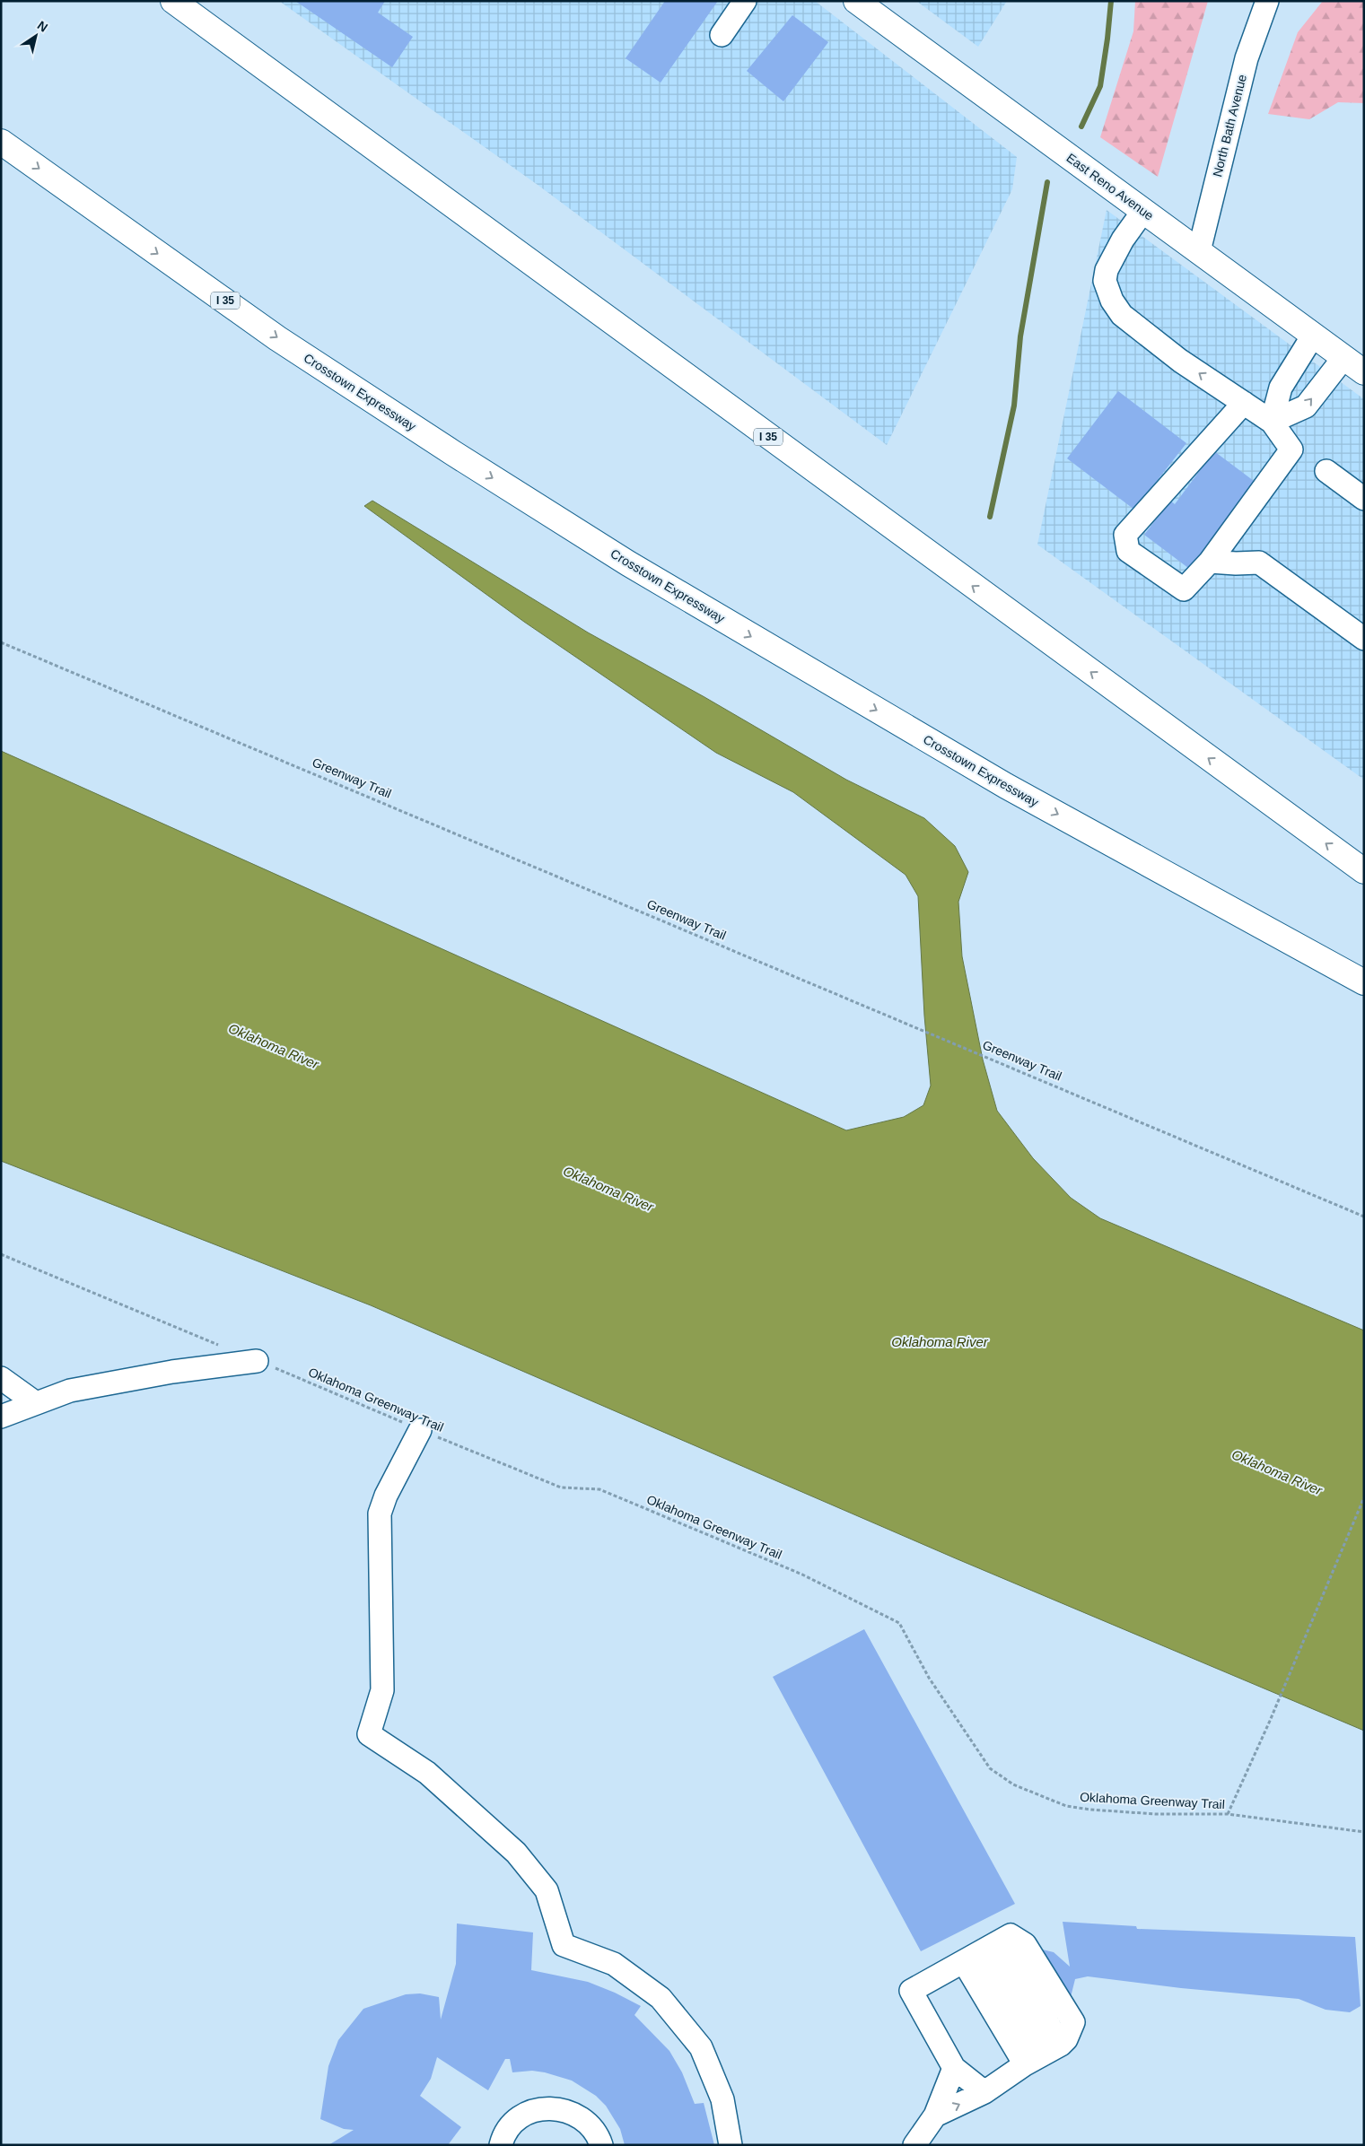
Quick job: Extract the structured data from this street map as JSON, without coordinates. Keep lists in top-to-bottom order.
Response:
{
  "streets": {
    "main road": ["East Reno Avenue", "I 35", "Crosstown Expressway"],
    "street": ["North Bath Avenue"],
    "path": ["Greenway Trail", "Oklahoma Greenway Trail"]
  },
  "crossings": [
    ["North Bath Avenue", "East Reno Avenue"]
  ],
  "water": ["Oklahoma River"],
  "north": "top right"
}
